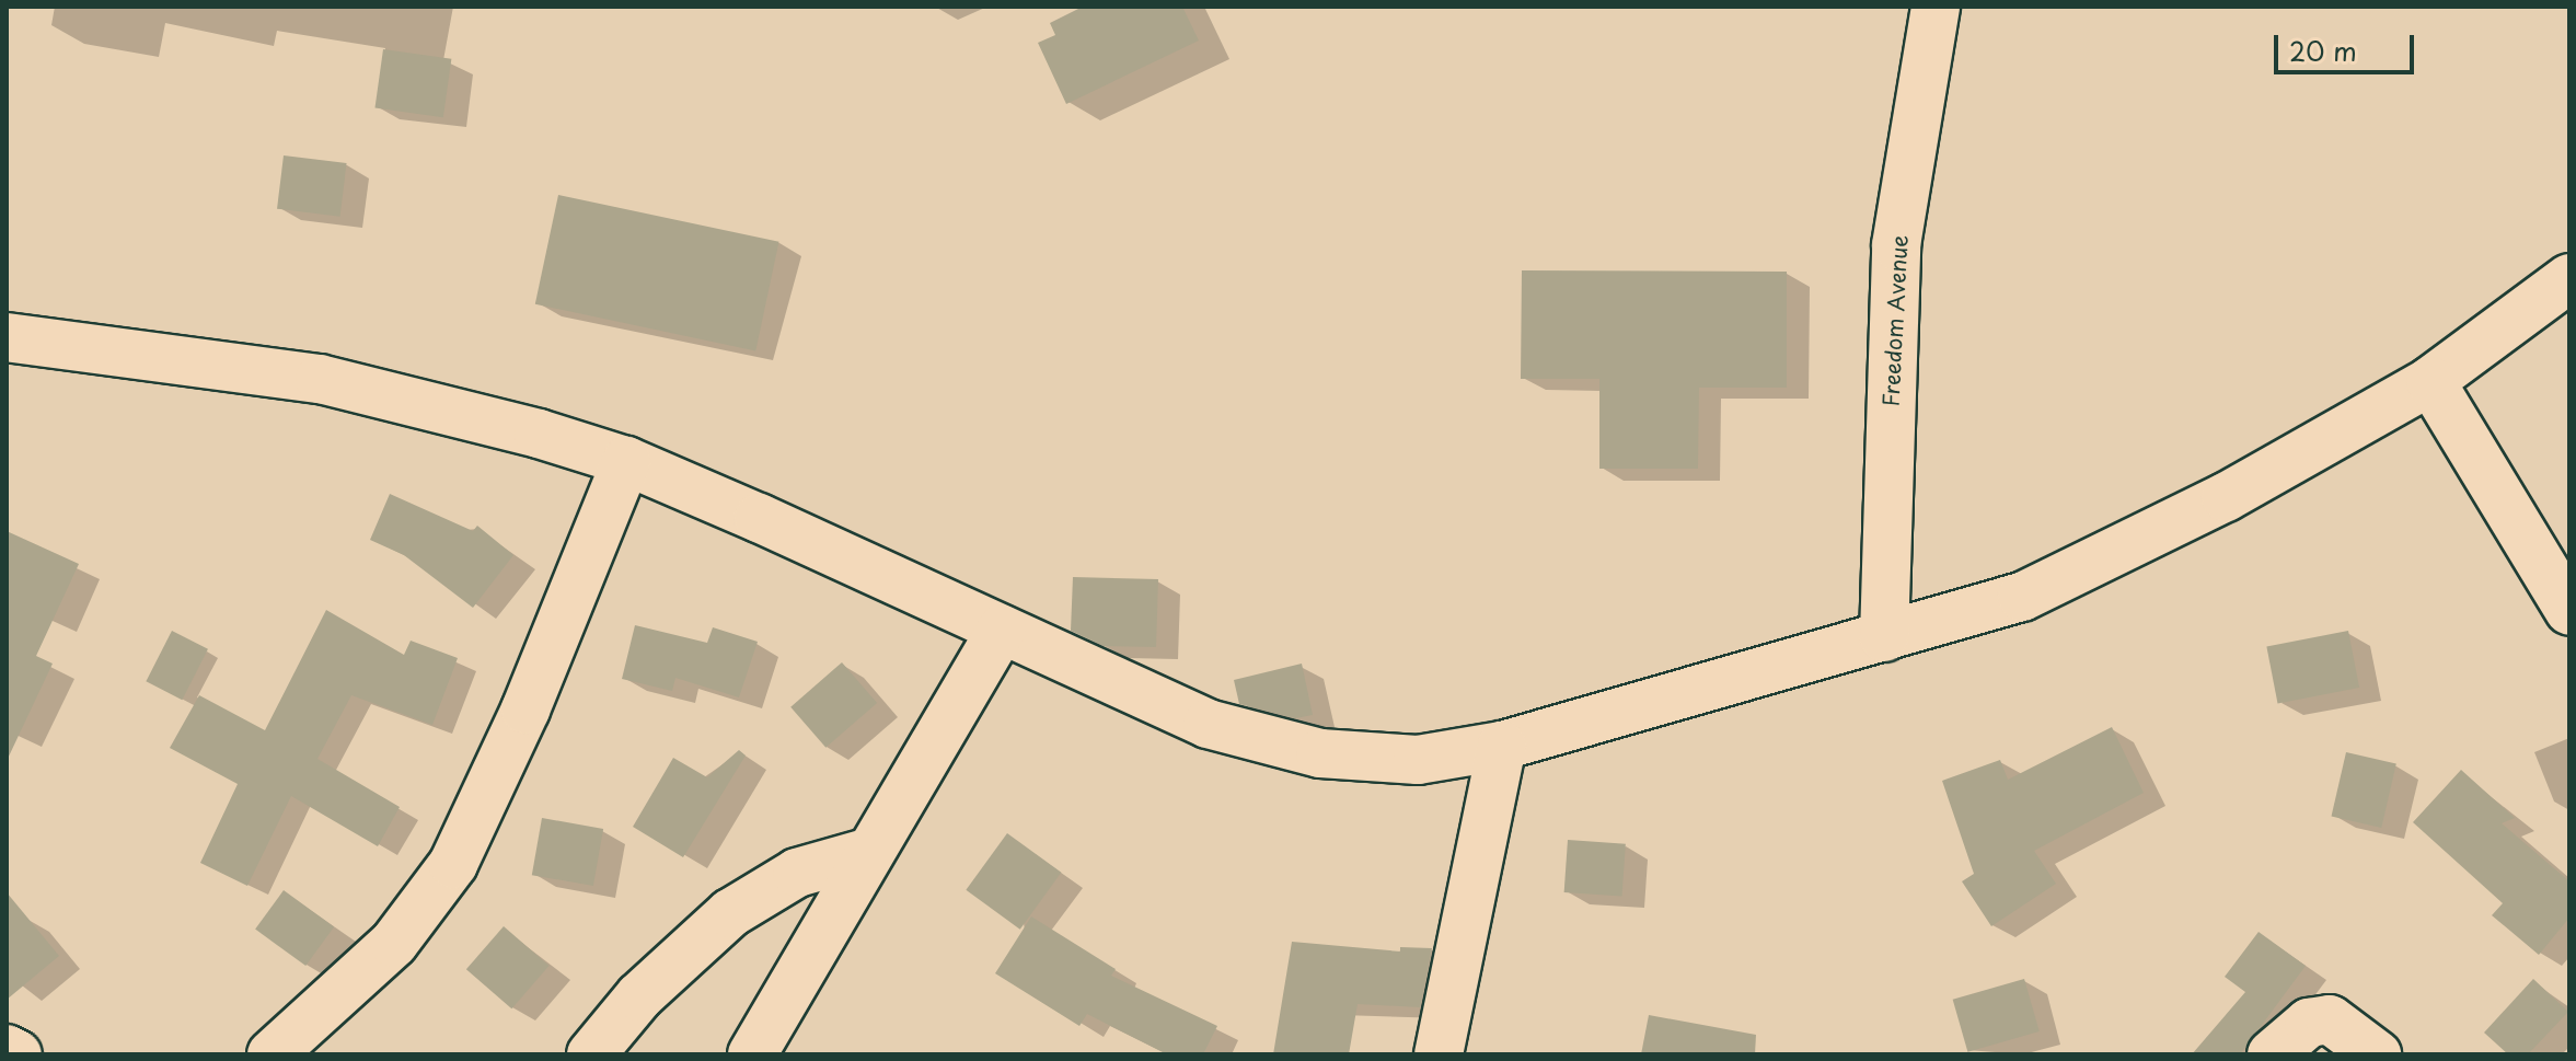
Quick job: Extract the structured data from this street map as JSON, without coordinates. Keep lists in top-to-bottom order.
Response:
{
  "streets": {
    "street": ["Freedom Avenue"]
  },
  "scale_bar": "20 m"
}
